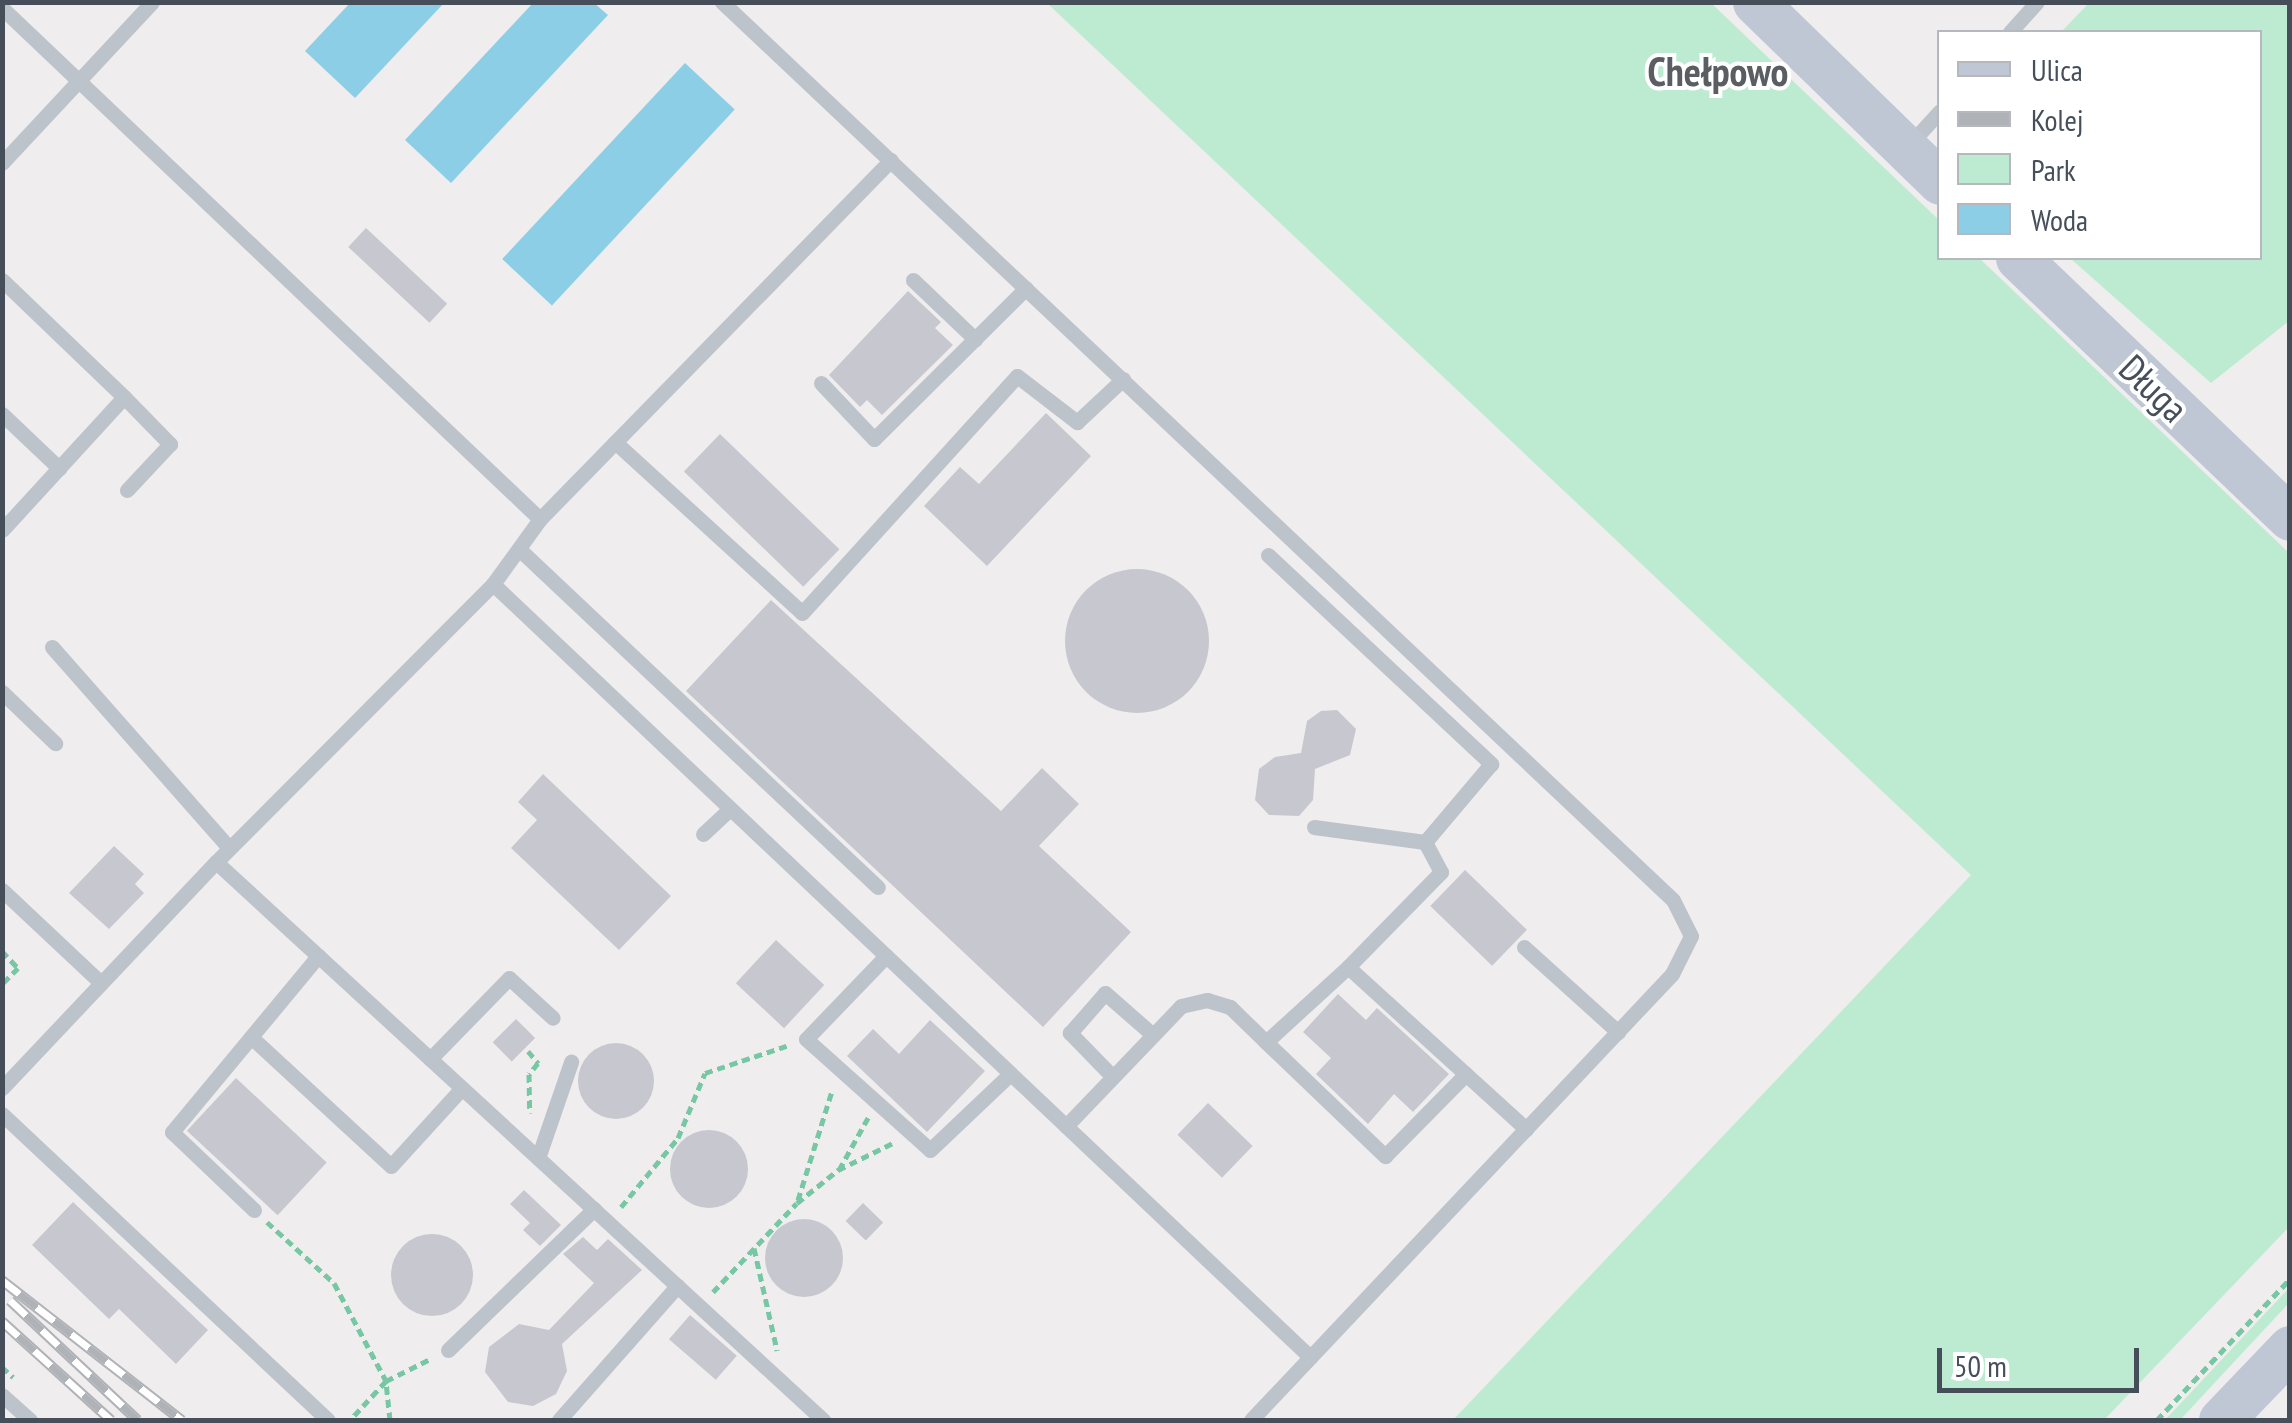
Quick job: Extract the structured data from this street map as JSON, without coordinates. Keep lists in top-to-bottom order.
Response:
{
  "streets": {
    "main road": ["Długa"]
  },
  "districts": ["Chełpowo"],
  "legend": [
    "Ulica",
    "Kolej",
    "Park",
    "Woda"
  ],
  "scale_bar": "50 m"
}
